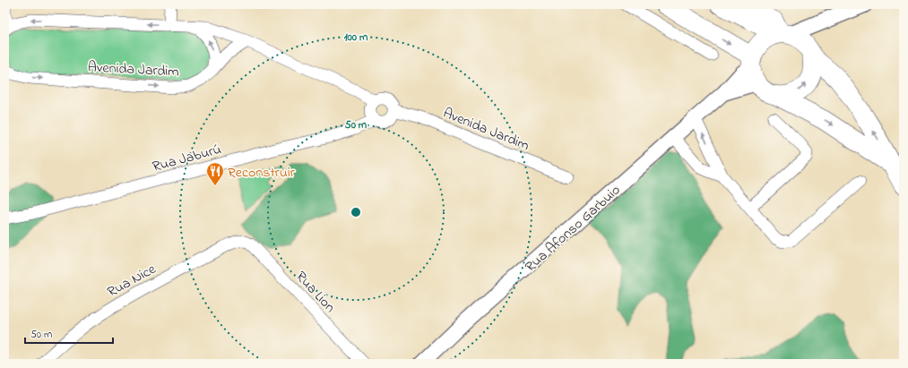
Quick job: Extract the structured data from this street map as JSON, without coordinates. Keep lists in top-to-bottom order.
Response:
{
  "streets": {
    "street": [
      "Avenida Jardim",
      "Rua Jaburú",
      "Rua Afonso Garbuio",
      "Rua Nice",
      "Rua Lion"
    ]
  },
  "crossings": [
    ["Avenida Jardim", "Rua Jaburú"],
    ["Rua Nice", "Rua Lion"]
  ],
  "places": {
    "restaurant": ["Reconstruir"]
  },
  "scale_bar": "50 m",
  "rings": ["100 m", "50 m"]
}
